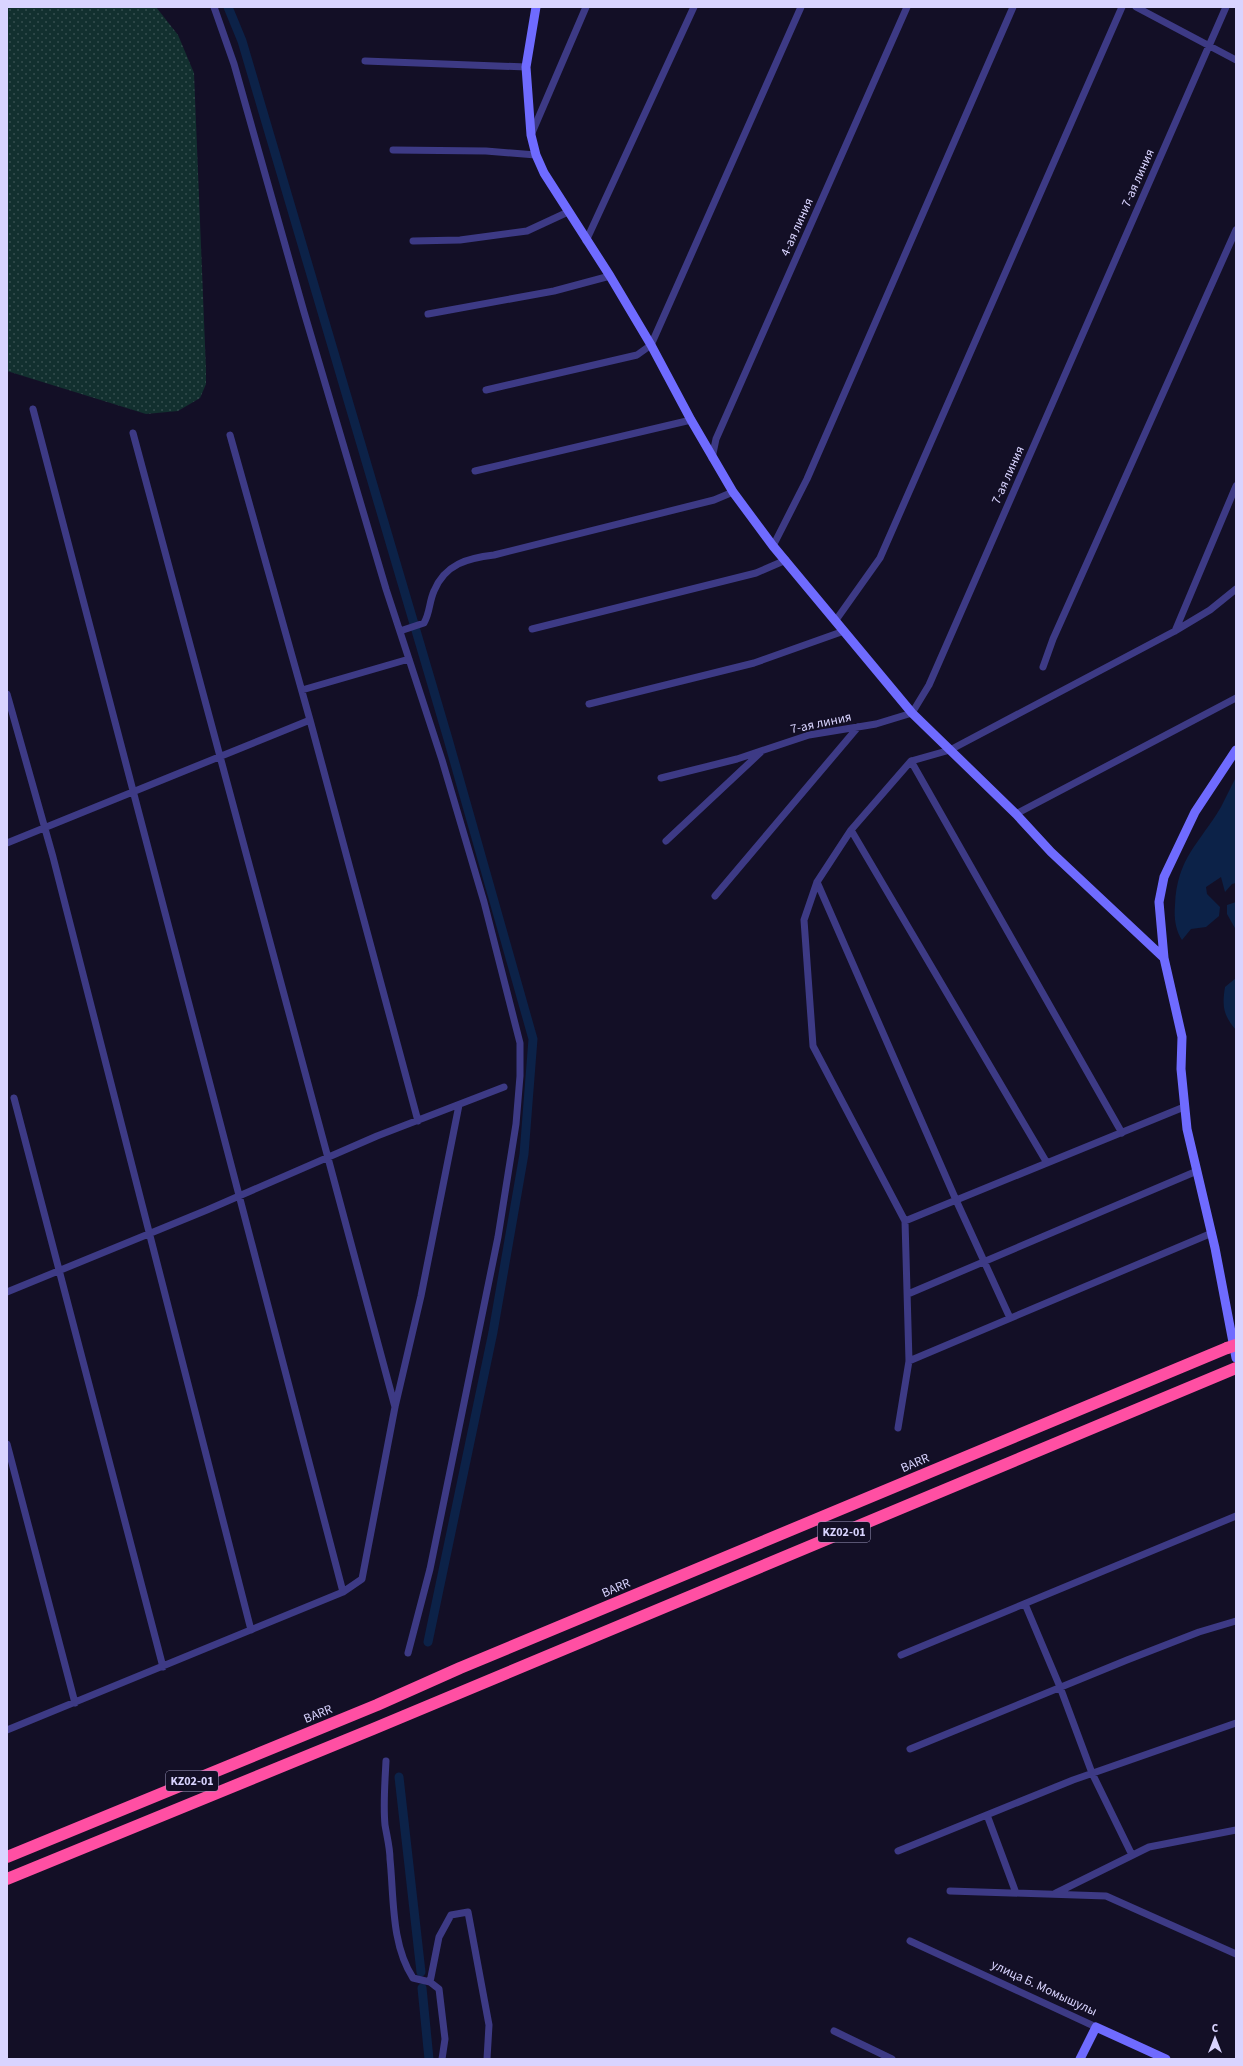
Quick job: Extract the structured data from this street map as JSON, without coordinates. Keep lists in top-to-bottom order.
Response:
{
  "streets": {
    "highway": ["BARR", "KZ02-01"],
    "street": ["7-ая линия", "4-ая линия", "улица Б. Момышулы"]
  },
  "north": "top"
}
